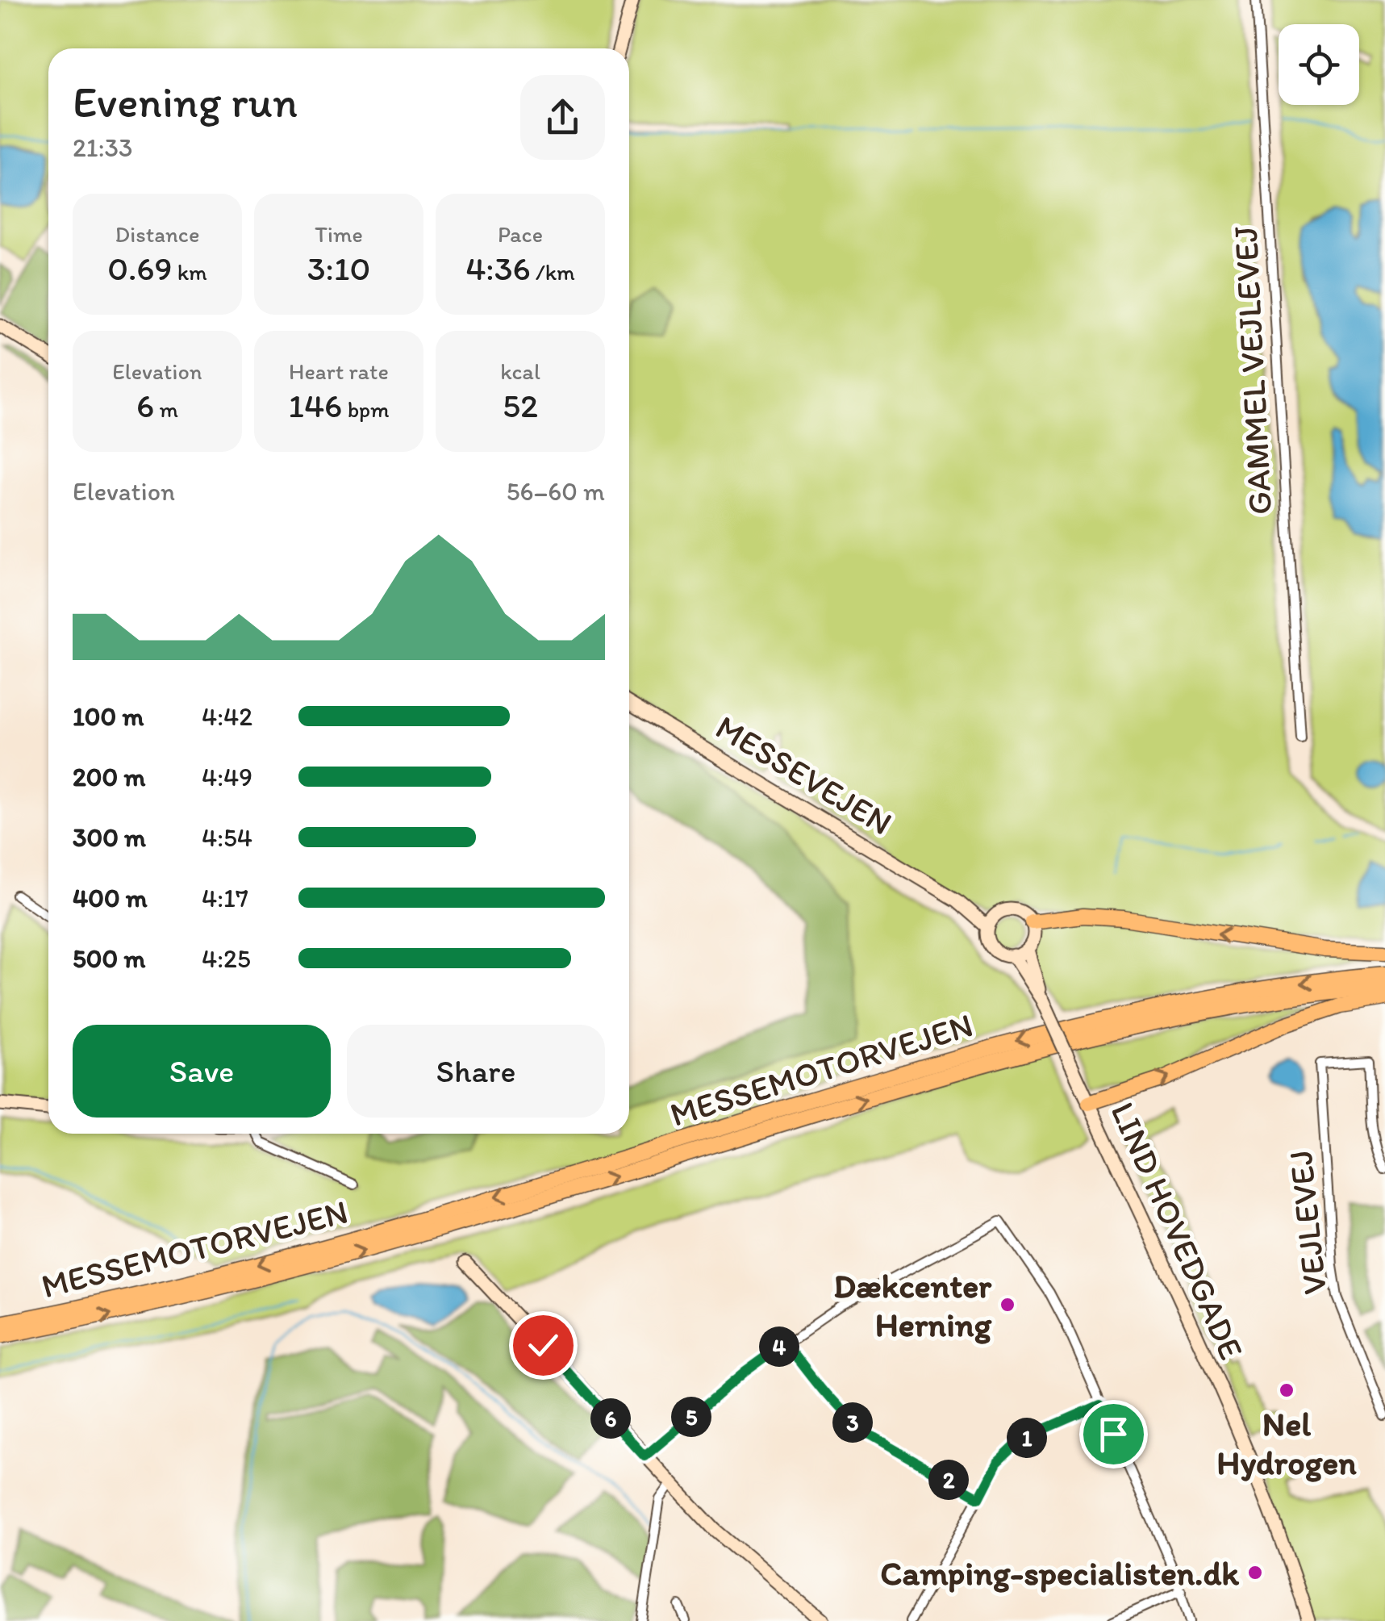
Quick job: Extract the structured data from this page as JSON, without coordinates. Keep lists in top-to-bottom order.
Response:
{
  "streets": {
    "highway": ["MESSEMOTORVEJEN"],
    "main road": ["MESSEVEJEN", "LIND HOVEDGADE"],
    "street": ["GAMMEL VEJLEVEJ", "VEJLEVEJ"]
  },
  "crossings": [
    ["MESSEVEJEN", "LIND HOVEDGADE"]
  ],
  "places": ["Dækcenter Herning", "Nel Hydrogen", "Camping-specialisten.dk"],
  "page": {
    "heading": ["Evening run", "21:33"],
    "stats": [
      ["Distance", "0.69 km"],
      ["Time", "3:10"],
      ["Pace", "4:36 /km"],
      ["Elevation", "6 m"],
      ["Heart rate", "146 bpm"],
      ["kcal", "52"]
    ],
    "chart": ["Elevation", "56–60 m"],
    "list": [
      {
        "name": "100 m",
        "note": "4:42"
      },
      {
        "name": "200 m",
        "note": "4:49"
      },
      {
        "name": "300 m",
        "note": "4:54"
      },
      {
        "name": "400 m",
        "note": "4:17"
      },
      {
        "name": "500 m",
        "note": "4:25"
      }
    ],
    "buttons": ["Save", "Share"],
    "pins": [
      "4",
      "5",
      "6",
      "3",
      "1",
      "2"
    ]
  }
}
